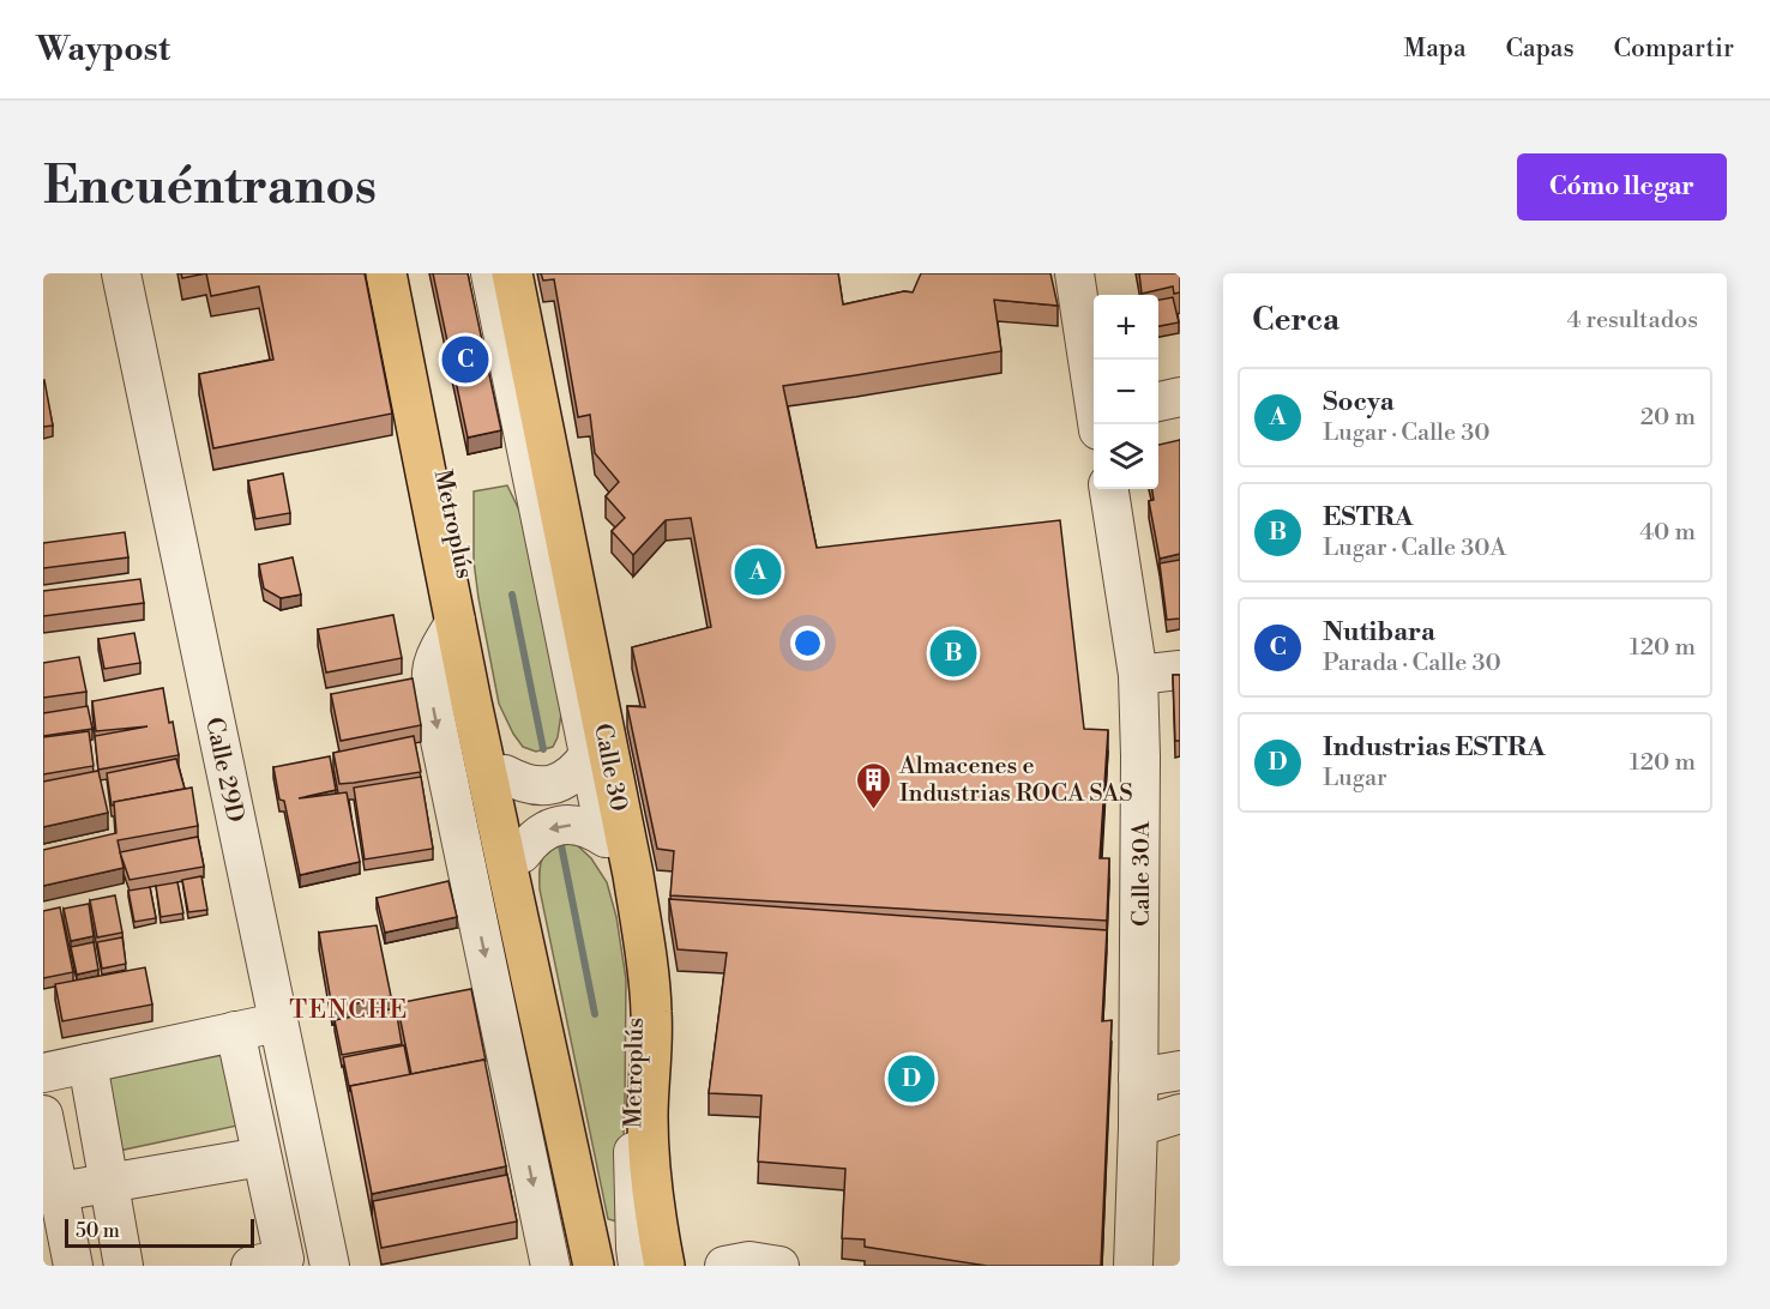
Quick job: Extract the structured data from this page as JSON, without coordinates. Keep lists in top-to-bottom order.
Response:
{
  "streets": {
    "main road": ["Calle 30"],
    "street": ["Metroplús", "Calle 29D", "Calle 30A"]
  },
  "districts": ["TENCHE"],
  "places": {
    "building": ["Almacenes e Industrias ROCA SAS"]
  },
  "scale_bar": "50 m",
  "page": {
    "header": "Waypost",
    "nav": ["Mapa", "Capas", "Compartir"],
    "buttons": "Cómo llegar",
    "title": "Encuéntranos",
    "heading": ["Cerca", "4 resultados"],
    "map_buttons": ["+", "−"],
    "pins": [
      "C",
      "A",
      "B",
      "D"
    ],
    "list": [
      {
        "mark": "A",
        "name": "Socya",
        "note": "Lugar · Calle 30",
        "value": "20 m"
      },
      {
        "mark": "B",
        "name": "ESTRA",
        "note": "Lugar · Calle 30A",
        "value": "40 m"
      },
      {
        "mark": "C",
        "name": "Nutibara",
        "note": "Parada · Calle 30",
        "value": "120 m"
      },
      {
        "mark": "D",
        "name": "Industrias ESTRA",
        "note": "Lugar",
        "value": "120 m"
      }
    ],
    "scale": "50 m"
  }
}
